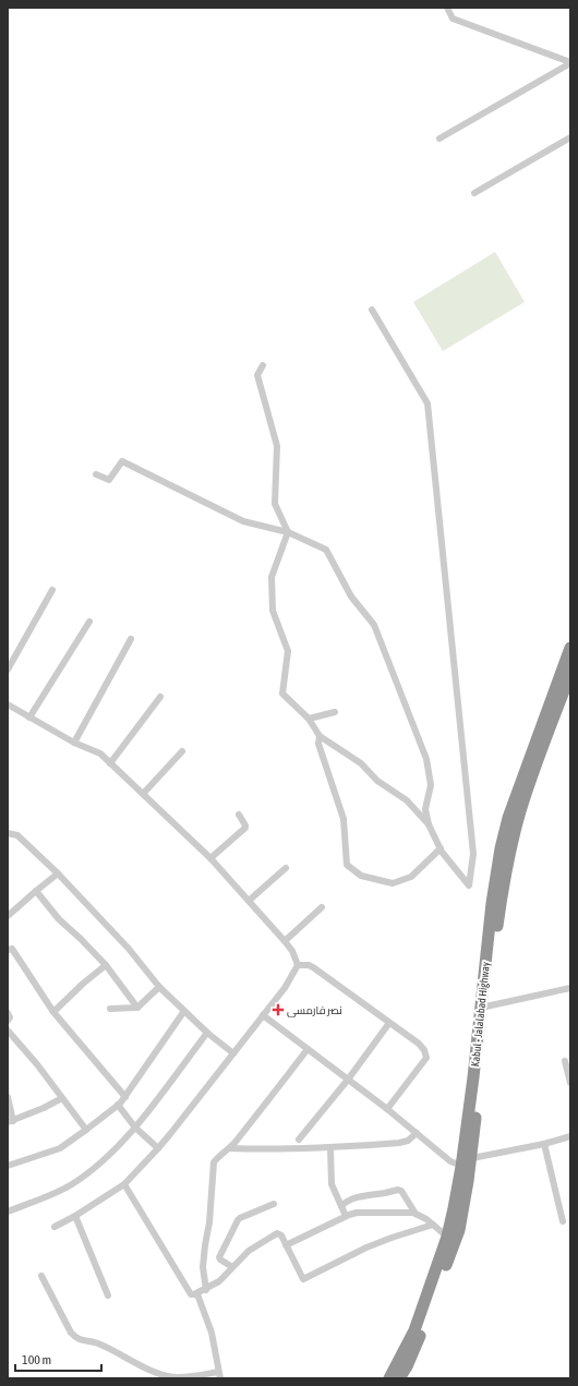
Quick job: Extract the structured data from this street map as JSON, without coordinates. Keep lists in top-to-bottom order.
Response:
{
  "streets": {
    "highway": ["Kabul - Jalalabad Highway"]
  },
  "places": {
    "health": ["نصر فارمسی"]
  },
  "scale_bar": "100 m"
}
